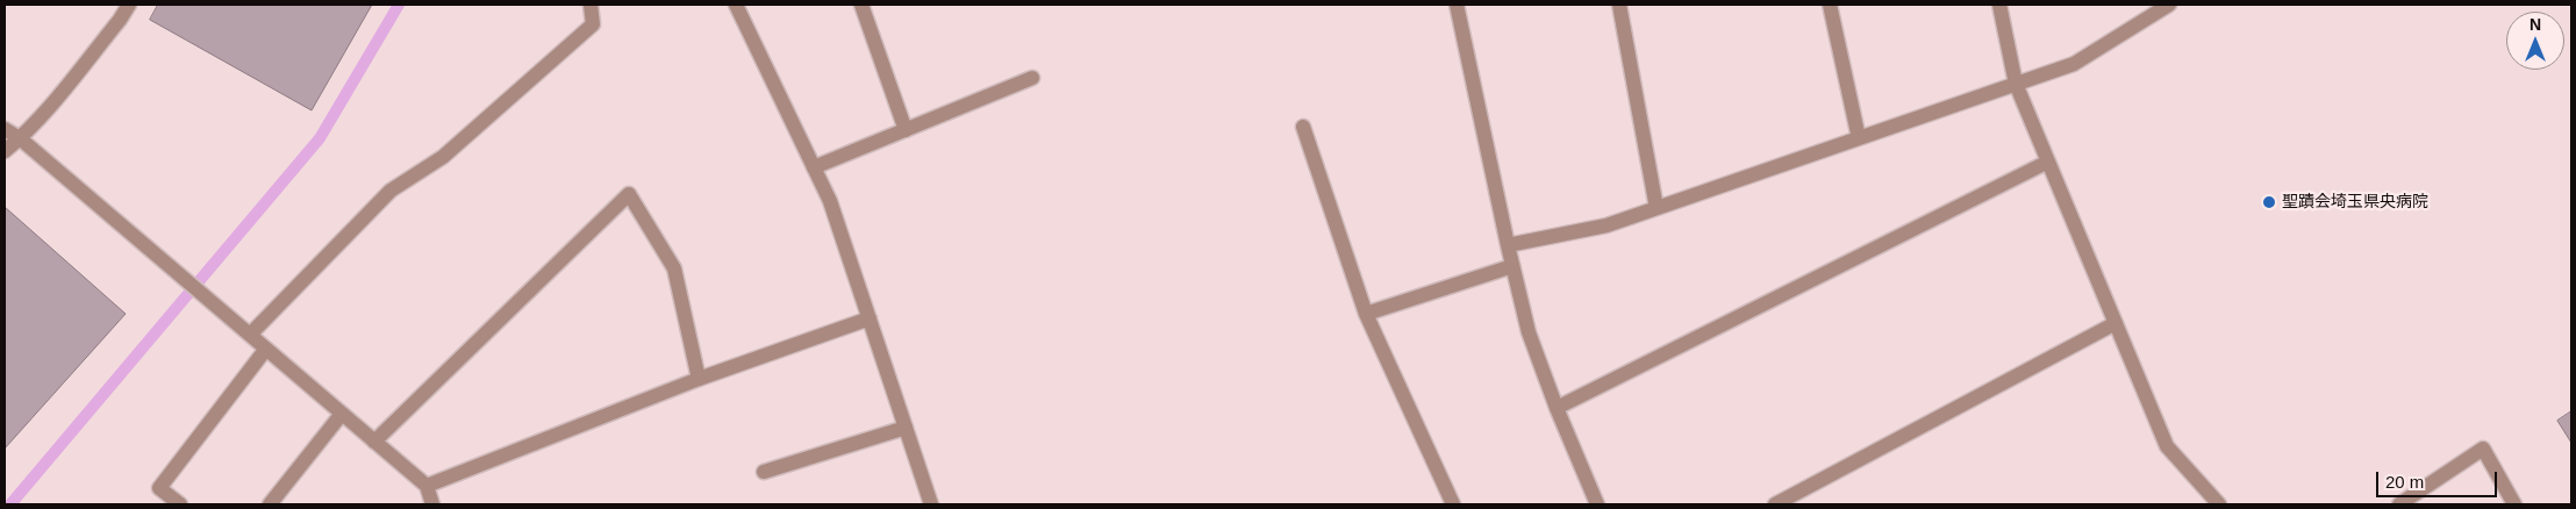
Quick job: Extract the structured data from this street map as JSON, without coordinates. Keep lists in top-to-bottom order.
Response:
{
  "places": ["聖蹟会埼玉県央病院"],
  "scale_bar": "20 m",
  "north": "top"
}
